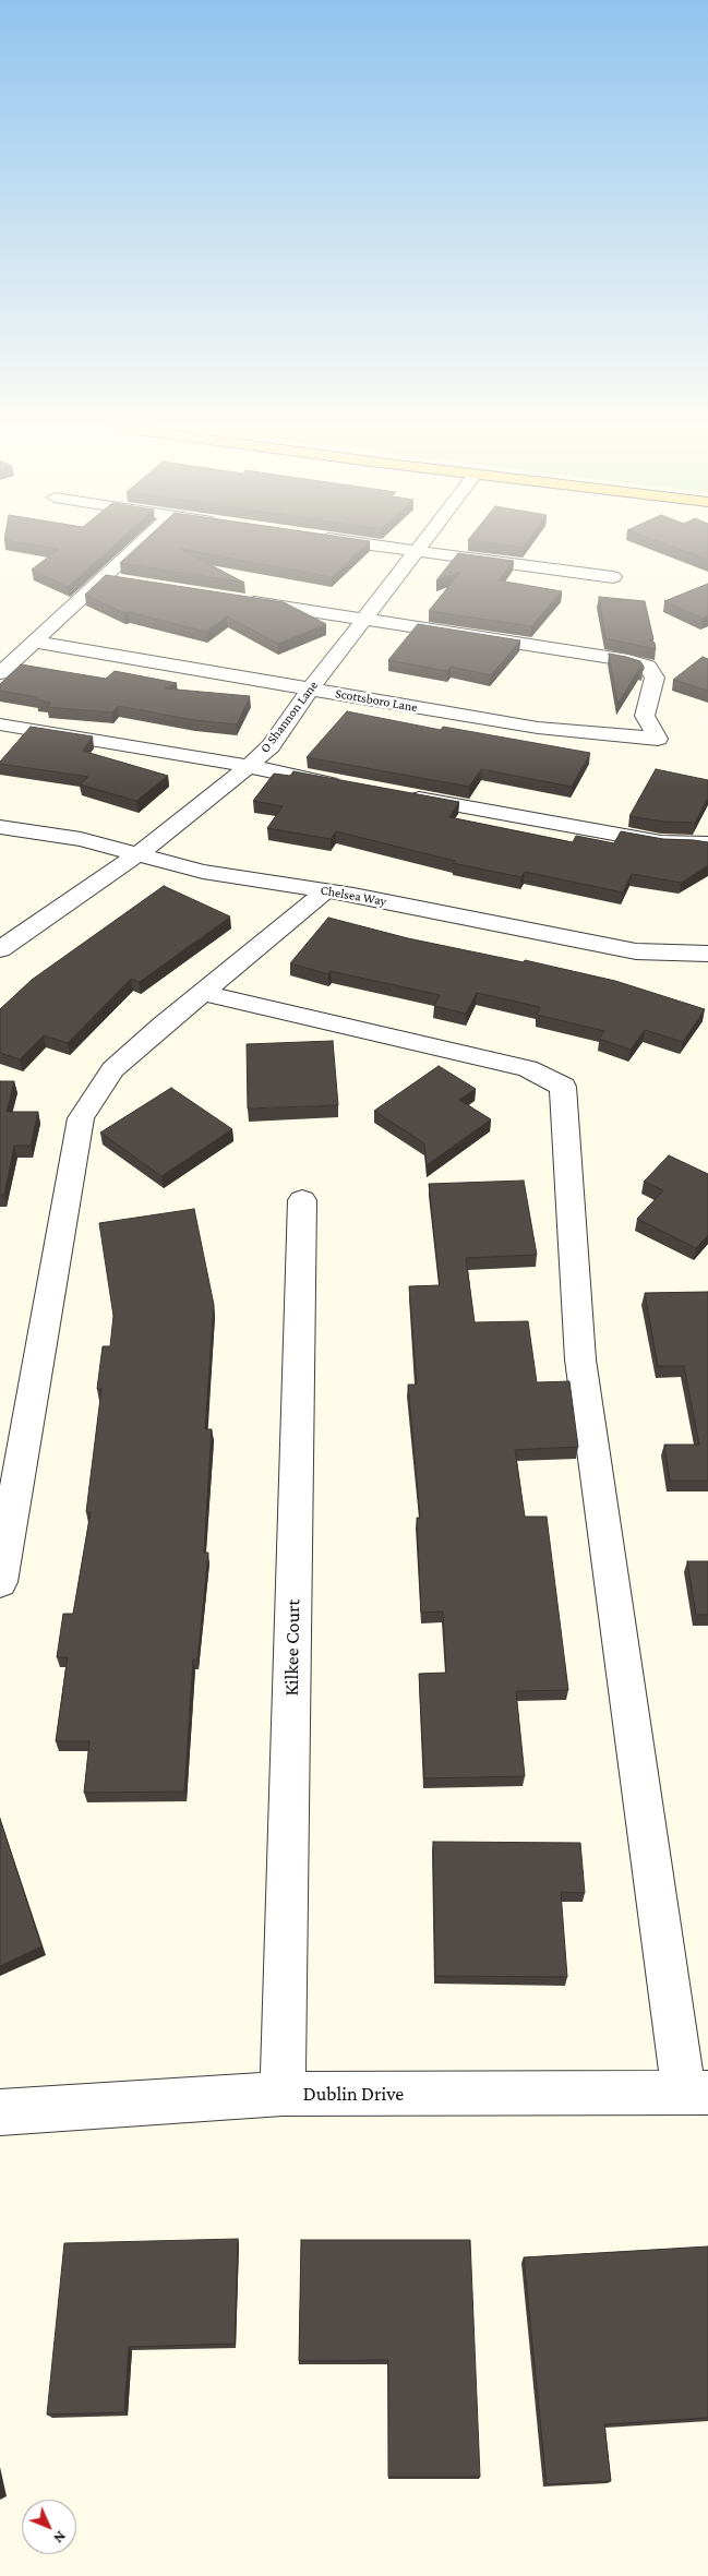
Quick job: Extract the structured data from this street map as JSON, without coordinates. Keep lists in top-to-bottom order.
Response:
{
  "streets": {
    "street": [
      "Scottsboro Lane",
      "O Shannon Lane",
      "Chelsea Way",
      "Kilkee Court",
      "Dublin Drive"
    ]
  },
  "crossings": [
    ["Scottsboro Lane", "O Shannon Lane"],
    ["O Shannon Lane", "Chelsea Way"],
    ["Kilkee Court", "Dublin Drive"]
  ],
  "north": "bottom right"
}
